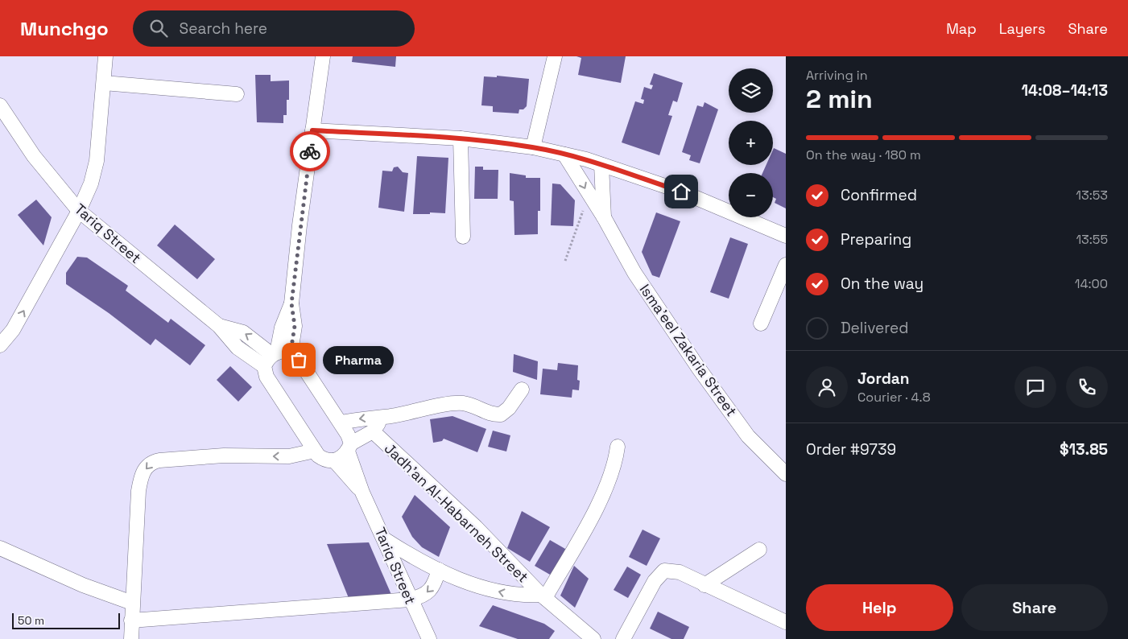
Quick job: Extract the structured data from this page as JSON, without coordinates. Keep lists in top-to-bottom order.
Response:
{
  "streets": {
    "street": ["Tariq Street", "Isma’eel Zakaria Street", "Jadh’an Al-Habarneh Street"]
  },
  "crossings": [
    ["Tariq Street", "Jadh’an Al-Habarneh Street"]
  ],
  "places": ["Pharma"],
  "scale_bar": "50 m",
  "page": {
    "header": "Munchgo",
    "search": "Search here",
    "nav": ["Map", "Layers", "Share"],
    "heading": ["2 min", "Arriving in", "14:08–14:13"],
    "panel": [
      "Jordan",
      "Courier · 4.8",
      "Order #9739",
      "$13.85"
    ],
    "map_buttons": ["+", "−"],
    "bar": "On the way · 180 m",
    "list": [
      ["Confirmed", "13:53"],
      ["Preparing", "13:55"],
      ["On the way", "14:00"],
      "Delivered"
    ],
    "bubble": "Pharma",
    "buttons": ["Help", "Share"],
    "scale": "50 m"
  }
}
